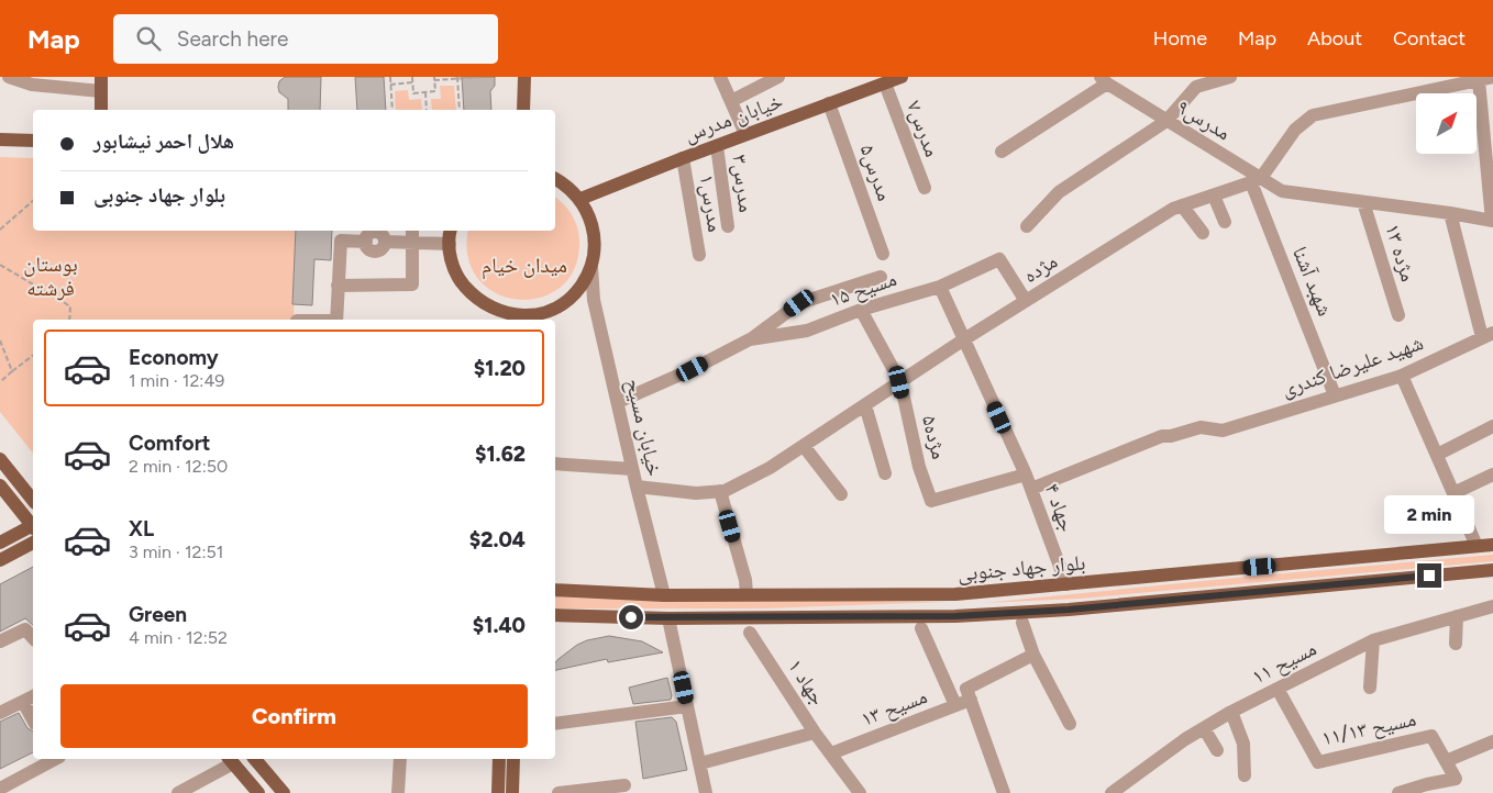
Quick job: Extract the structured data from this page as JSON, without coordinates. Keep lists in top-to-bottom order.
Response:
{
  "streets": {
    "main road": ["خیابان مدرس", "بلوار جهاد جنوبی"],
    "street": [
      "مدرس۹",
      "مدرس۷",
      "مدرس۵",
      "مدرس۳",
      "مدرس۱",
      "مژده ۱۳",
      "مژده",
      "شهبد آشنا",
      "مسیح ۱۵",
      "شهید علیرضا کندری",
      "خیابان مسیح",
      "مژده۵",
      "جهاد ۴",
      "مسیح ۱۱",
      "جهاد ۱",
      "مسیح ۱۳",
      "مسیح ۱۱/۱۳"
    ]
  },
  "crossings": [
    ["خیابان مدرس", "مدرس۷"],
    ["خیابان مدرس", "مدرس۵"],
    ["خیابان مدرس", "مدرس۳"],
    ["خیابان مدرس", "مدرس۱"],
    ["مدرس۹", "مژده"],
    ["مدرس۹", "شهبد آشنا"],
    ["مژده", "شهبد آشنا"],
    ["مژده", "مسیح ۱۵"],
    ["مژده", "خیابان مسیح"],
    ["مژده", "مژده۵"],
    ["مژده", "جهاد ۴"],
    ["شهبد آشنا", "شهید علیرضا کندری"],
    ["مسیح ۱۵", "خیابان مسیح"],
    ["مسیح ۱۵", "مژده۵"],
    ["مسیح ۱۵", "جهاد ۴"],
    ["شهید علیرضا کندری", "جهاد ۴"],
    ["خیابان مسیح", "بلوار جهاد جنوبی"],
    ["مژده۵", "جهاد ۴"],
    ["جهاد ۴", "بلوار جهاد جنوبی"],
    ["مسیح ۱۱", "مسیح ۱۱/۱۳"],
    ["جهاد ۱", "مسیح ۱۳"]
  ],
  "parks": ["بوستان فرشته", "میدان خیام"],
  "north": "top right",
  "page": {
    "header": "Map",
    "search": "Search here",
    "nav": [
      "Home",
      "Map",
      "About",
      "Contact"
    ],
    "banner": ["هلال احمر نیشابور", "بلوار جهاد جنوبی"],
    "list": [
      {
        "name": "Economy",
        "note": "1 min · 12:49",
        "value": "$1.20"
      },
      {
        "name": "Comfort",
        "note": "2 min · 12:50",
        "value": "$1.62"
      },
      {
        "name": "XL",
        "note": "3 min · 12:51",
        "value": "$2.04"
      },
      {
        "name": "Green",
        "note": "4 min · 12:52",
        "value": "$1.40"
      }
    ],
    "bubble": "2 min",
    "buttons": "Confirm"
  }
}
